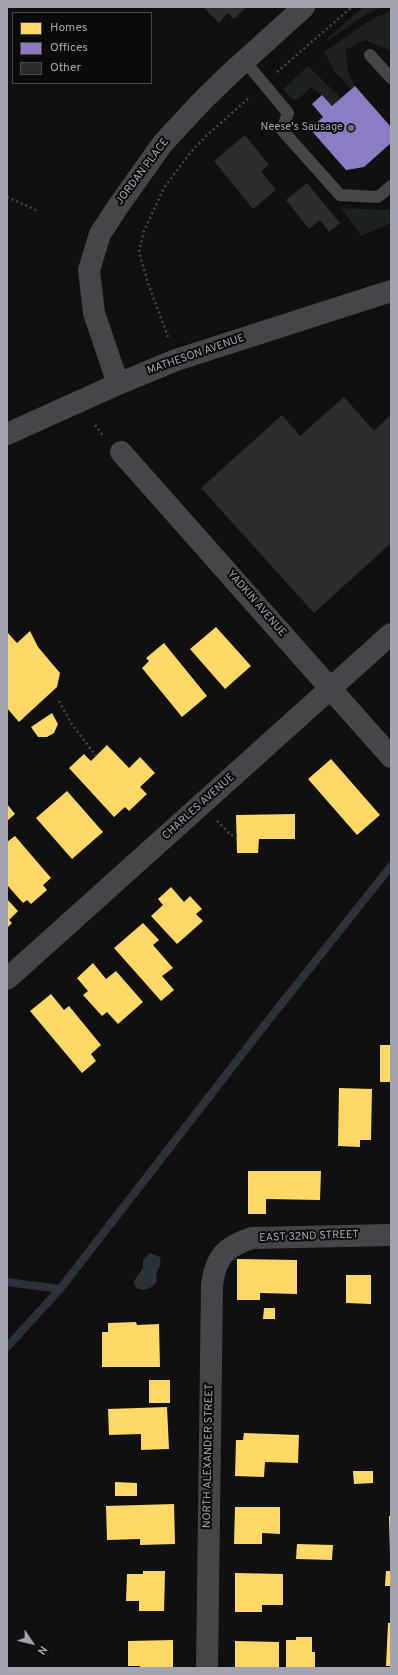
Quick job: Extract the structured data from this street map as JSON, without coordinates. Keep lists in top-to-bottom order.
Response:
{
  "streets": {
    "street": [
      "JORDAN PLACE",
      "MATHESON AVENUE",
      "YADKIN AVENUE",
      "CHARLES AVENUE",
      "EAST 32ND STREET",
      "NORTH ALEXANDER STREET"
    ]
  },
  "crossings": [
    ["JORDAN PLACE", "MATHESON AVENUE"],
    ["YADKIN AVENUE", "CHARLES AVENUE"],
    ["EAST 32ND STREET", "NORTH ALEXANDER STREET"]
  ],
  "places": ["Neese's Sausage"],
  "legend": ["Homes", "Offices", "Other"],
  "north": "bottom right"
}
